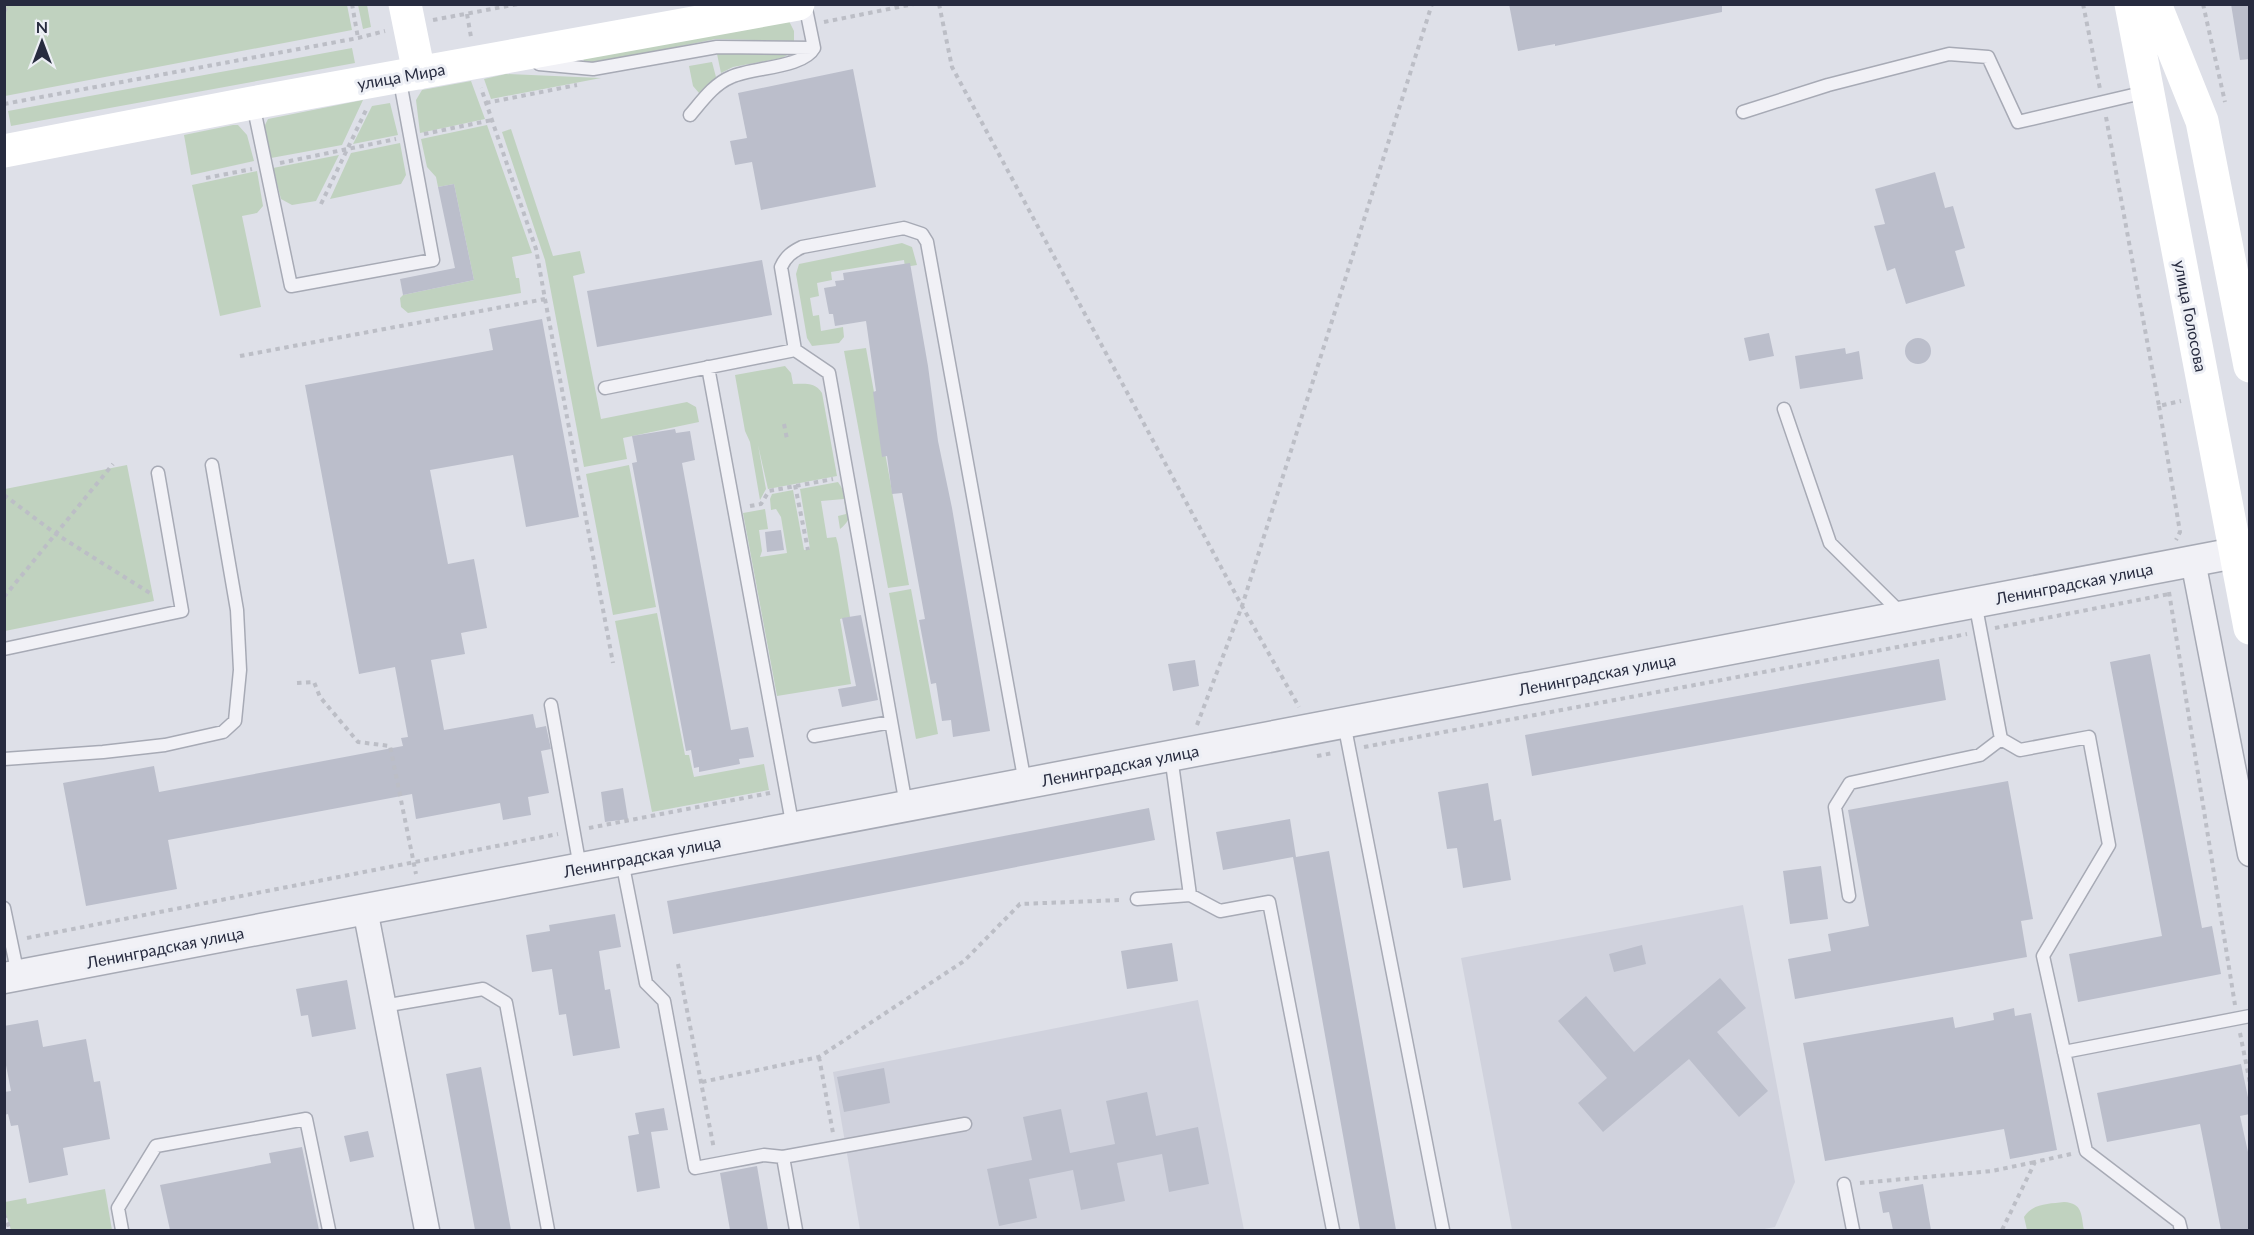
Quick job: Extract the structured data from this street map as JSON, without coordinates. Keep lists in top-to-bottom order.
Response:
{
  "streets": {
    "main road": ["улица Мира", "улица Голосова"],
    "street": ["Ленинградская улица"]
  },
  "crossings": [
    ["улица Голосова", "Ленинградская улица"]
  ],
  "north": "top"
}
